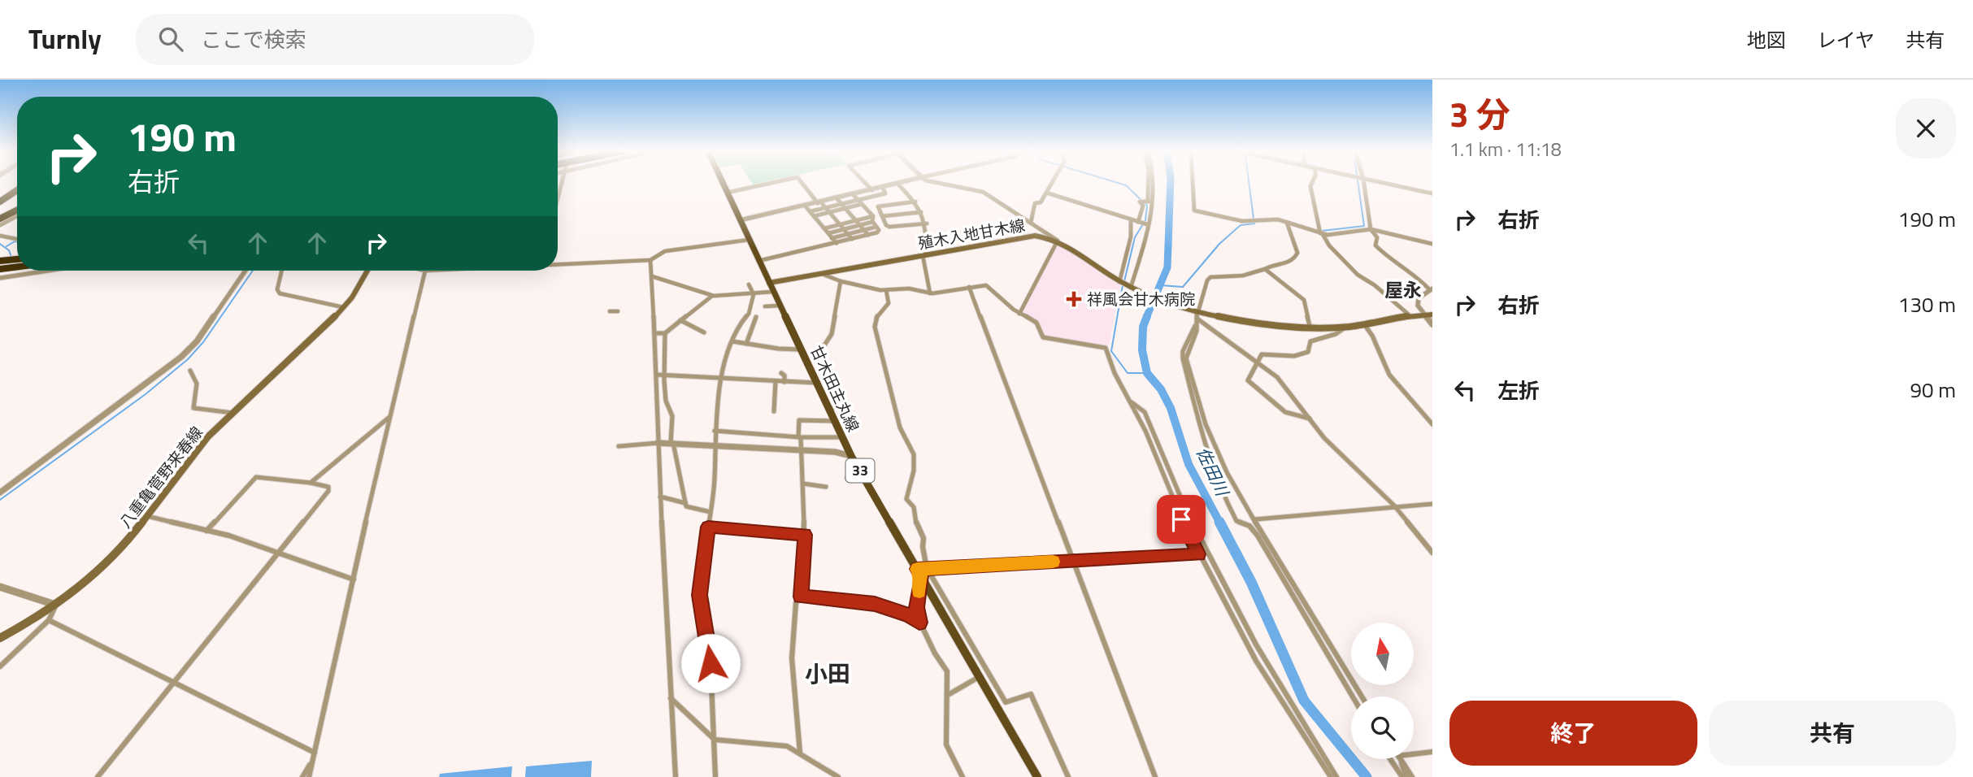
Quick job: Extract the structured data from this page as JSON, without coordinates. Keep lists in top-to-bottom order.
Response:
{
  "streets": {
    "main road": [
      "殖木入地甘木線",
      "甘木田主丸線",
      "33",
      "八重亀菅野来春線"
    ]
  },
  "crossings": [
    ["殖木入地甘木線", "甘木田主丸線"]
  ],
  "districts": ["屋永", "小田"],
  "water": ["佐田川"],
  "places": {
    "health": ["祥風会甘木病院"]
  },
  "north": "top",
  "page": {
    "header": "Turnly",
    "search": "ここで検索",
    "nav": ["地図", "レイヤ", "共有"],
    "heading": ["3 分", "1.1 km · 11:18"],
    "turn": ["190 m", "右折"],
    "list": [
      {
        "name": "右折",
        "value": "190 m"
      },
      {
        "name": "右折",
        "value": "130 m"
      },
      {
        "name": "左折",
        "value": "90 m"
      }
    ],
    "buttons": ["終了", "共有"]
  }
}
